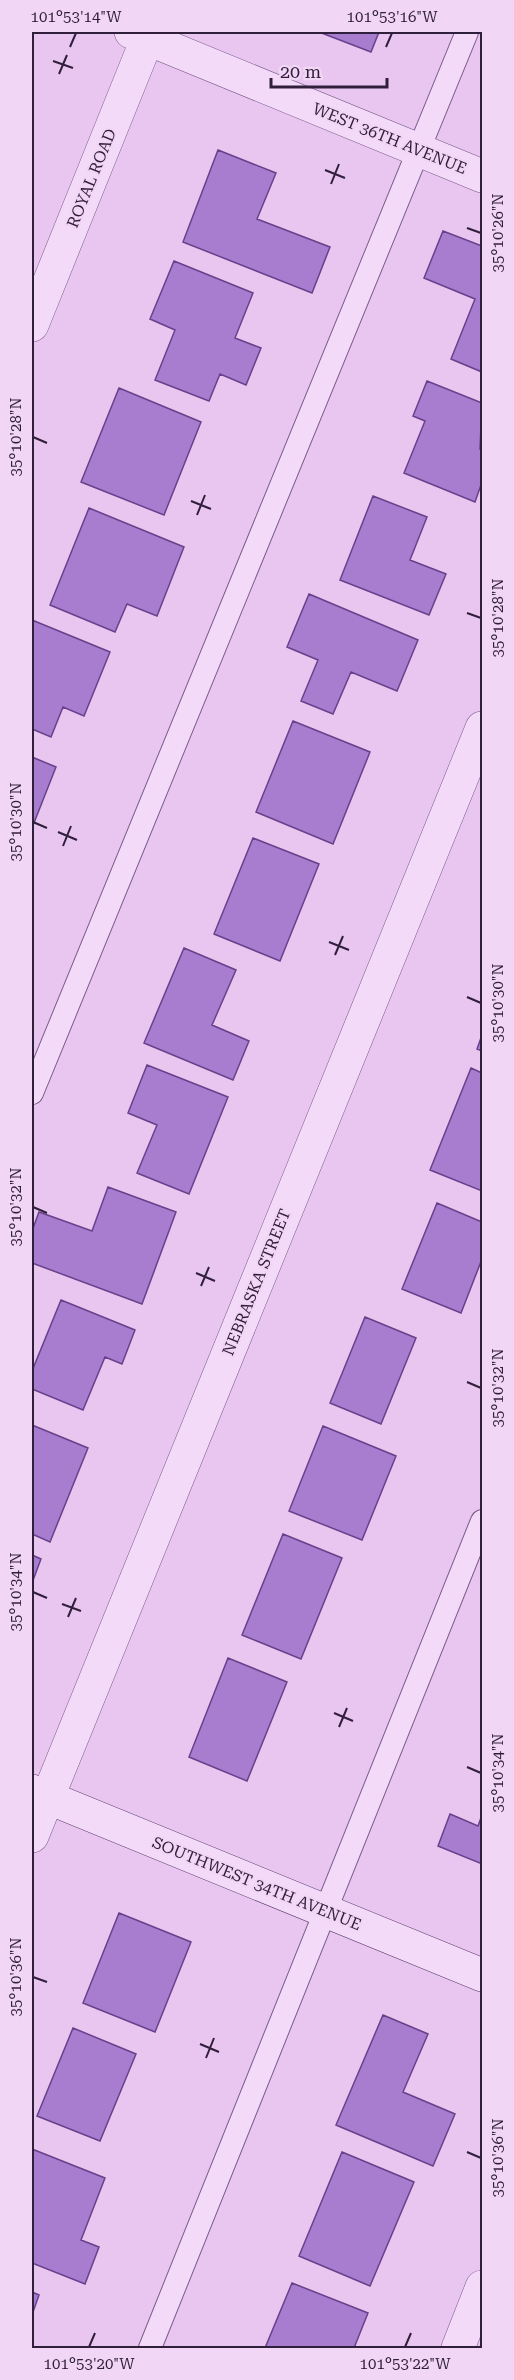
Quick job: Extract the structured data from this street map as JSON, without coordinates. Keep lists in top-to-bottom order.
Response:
{
  "streets": {
    "street": [
      "WEST 36TH AVENUE",
      "ROYAL ROAD",
      "NEBRASKA STREET",
      "SOUTHWEST 34TH AVENUE"
    ]
  },
  "crossings": [
    ["WEST 36TH AVENUE", "ROYAL ROAD"],
    ["NEBRASKA STREET", "SOUTHWEST 34TH AVENUE"]
  ],
  "scale_bar": "20 m",
  "coordinates": [
    "101°53'14\"W",
    "101°53'16\"W",
    "35°10'26\"N",
    "35°10'28\"N",
    "35°10'30\"N",
    "35°10'32\"N",
    "35°10'34\"N",
    "35°10'36\"N",
    "101°53'20\"W",
    "101°53'22\"W"
  ]
}
